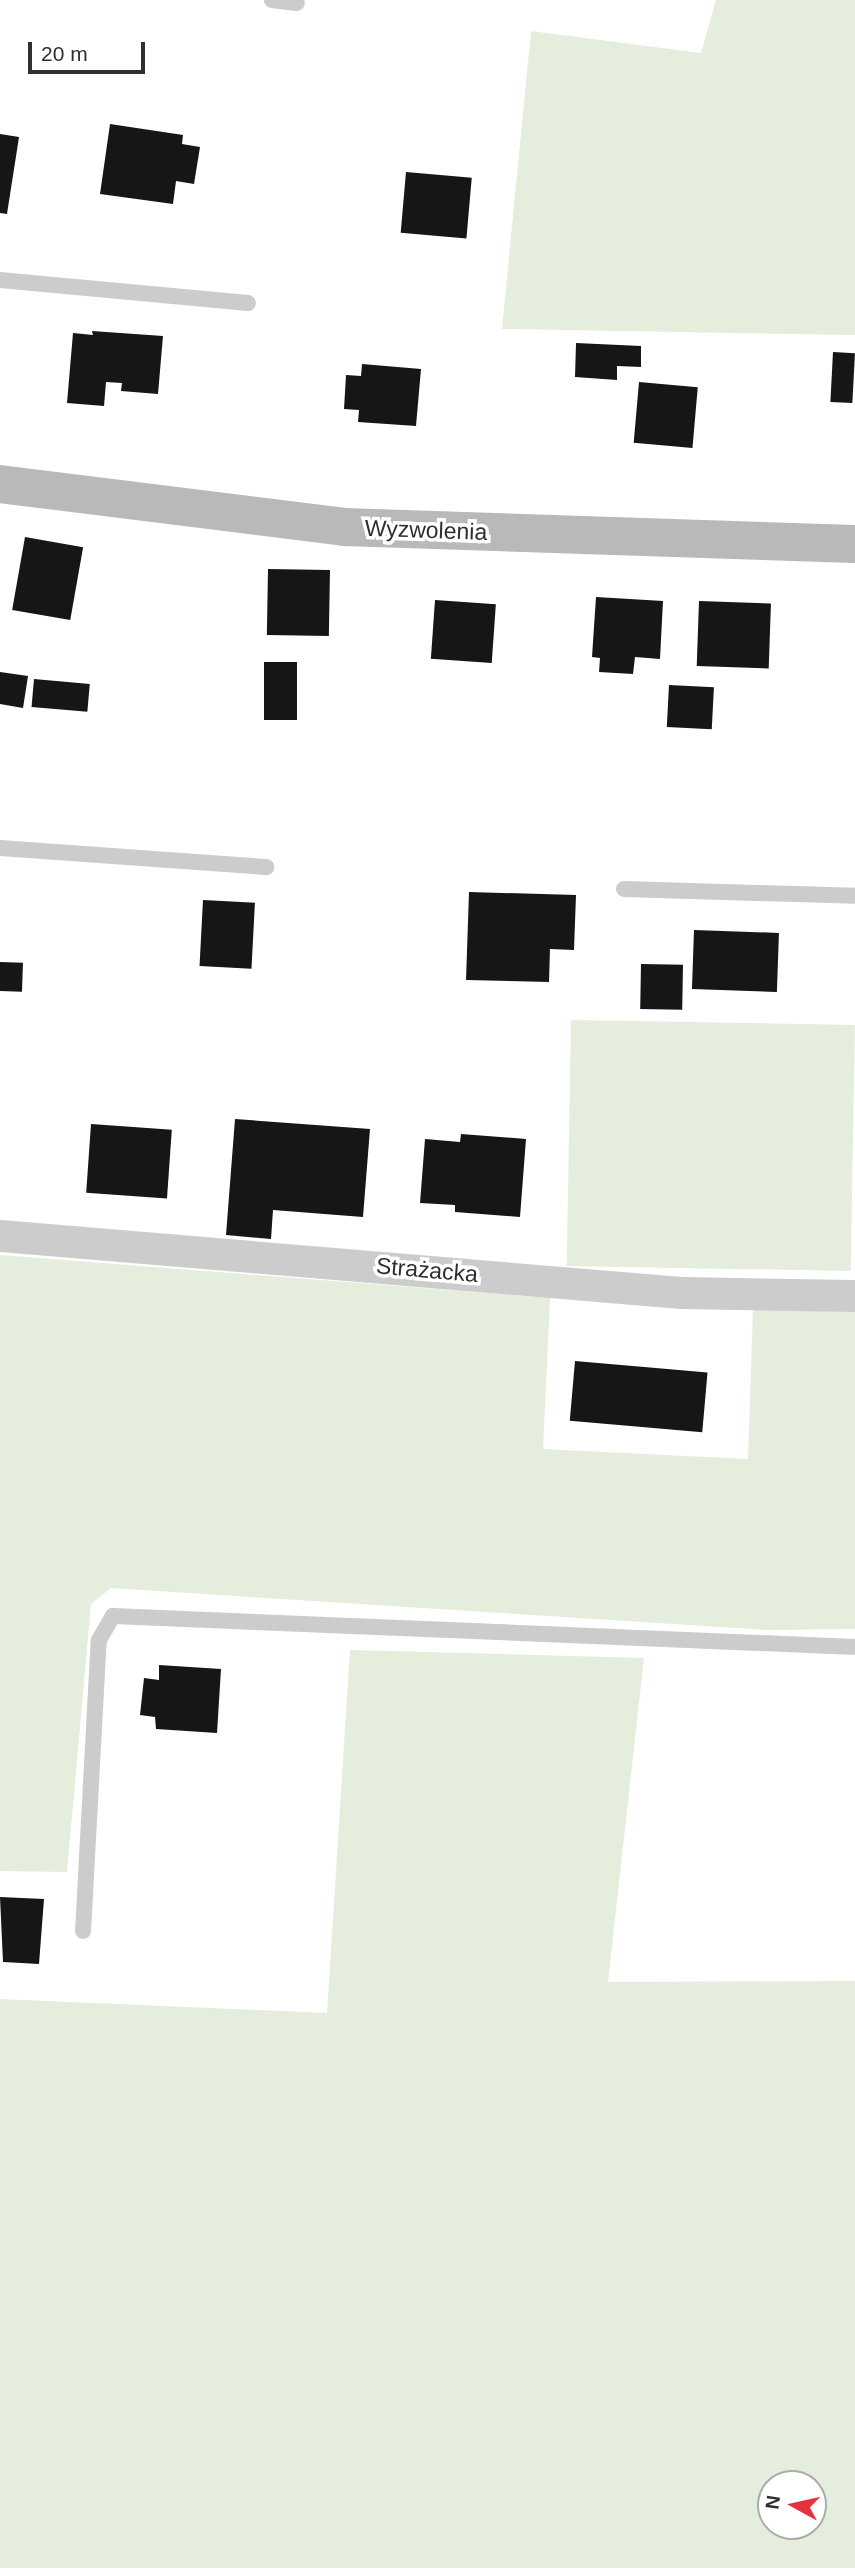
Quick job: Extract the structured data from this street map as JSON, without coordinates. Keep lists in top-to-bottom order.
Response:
{
  "streets": {
    "main road": ["Wyzwolenia"],
    "street": ["Strażacka"]
  },
  "scale_bar": "20 m",
  "north": "left"
}
